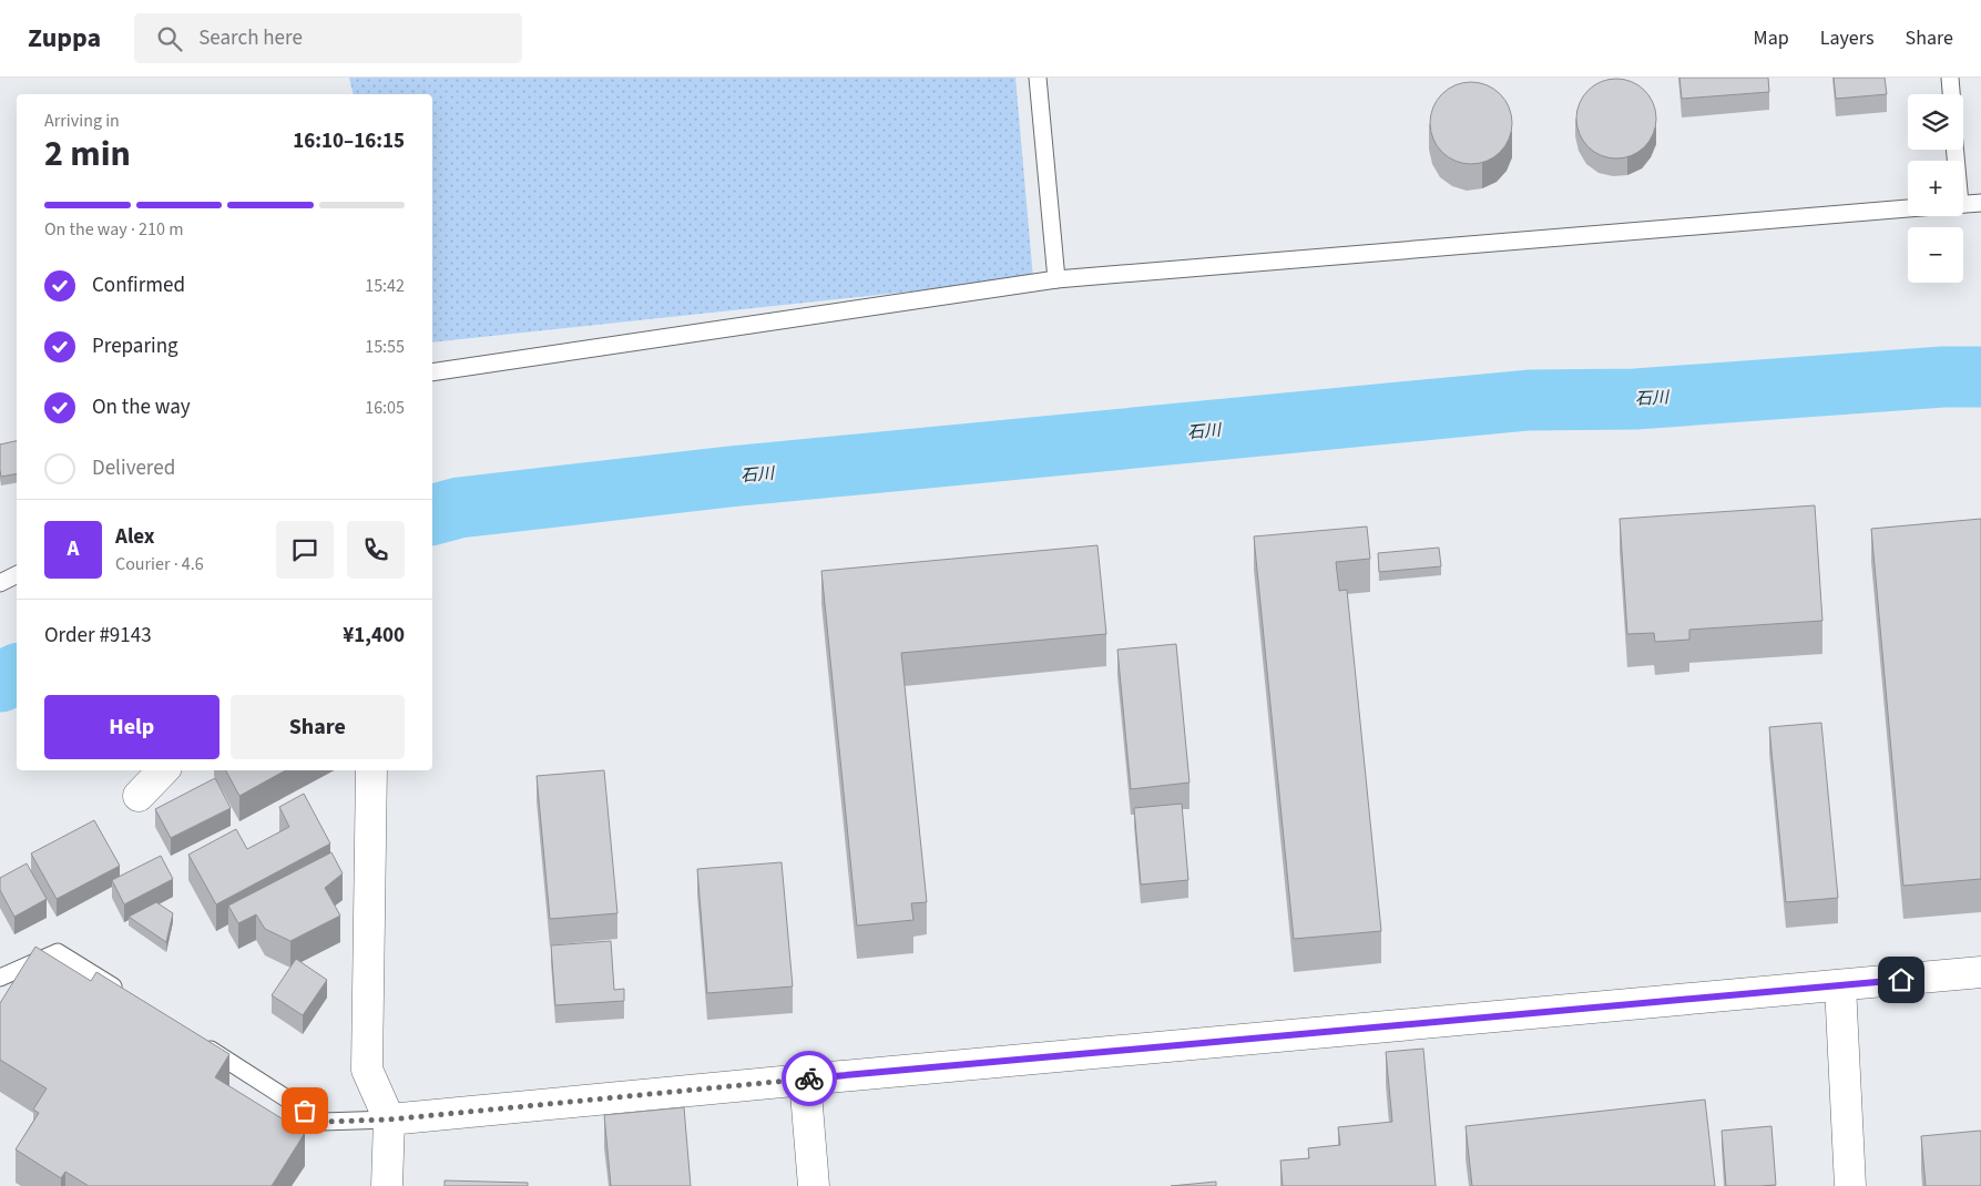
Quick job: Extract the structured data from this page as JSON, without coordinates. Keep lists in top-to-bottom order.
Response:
{
  "water": ["石川"],
  "page": {
    "header": "Zuppa",
    "search": "Search here",
    "nav": ["Map", "Layers", "Share"],
    "map_buttons": ["+", "−"],
    "heading": ["2 min", "Arriving in", "16:10–16:15"],
    "panel": [
      "Alex",
      "Courier · 4.6",
      "Order #9143",
      "¥1,400"
    ],
    "bar": "On the way · 210 m",
    "list": [
      ["Confirmed", "15:42"],
      ["Preparing", "15:55"],
      ["On the way", "16:05"],
      "Delivered"
    ],
    "round": "A",
    "buttons": ["Help", "Share"]
  }
}
